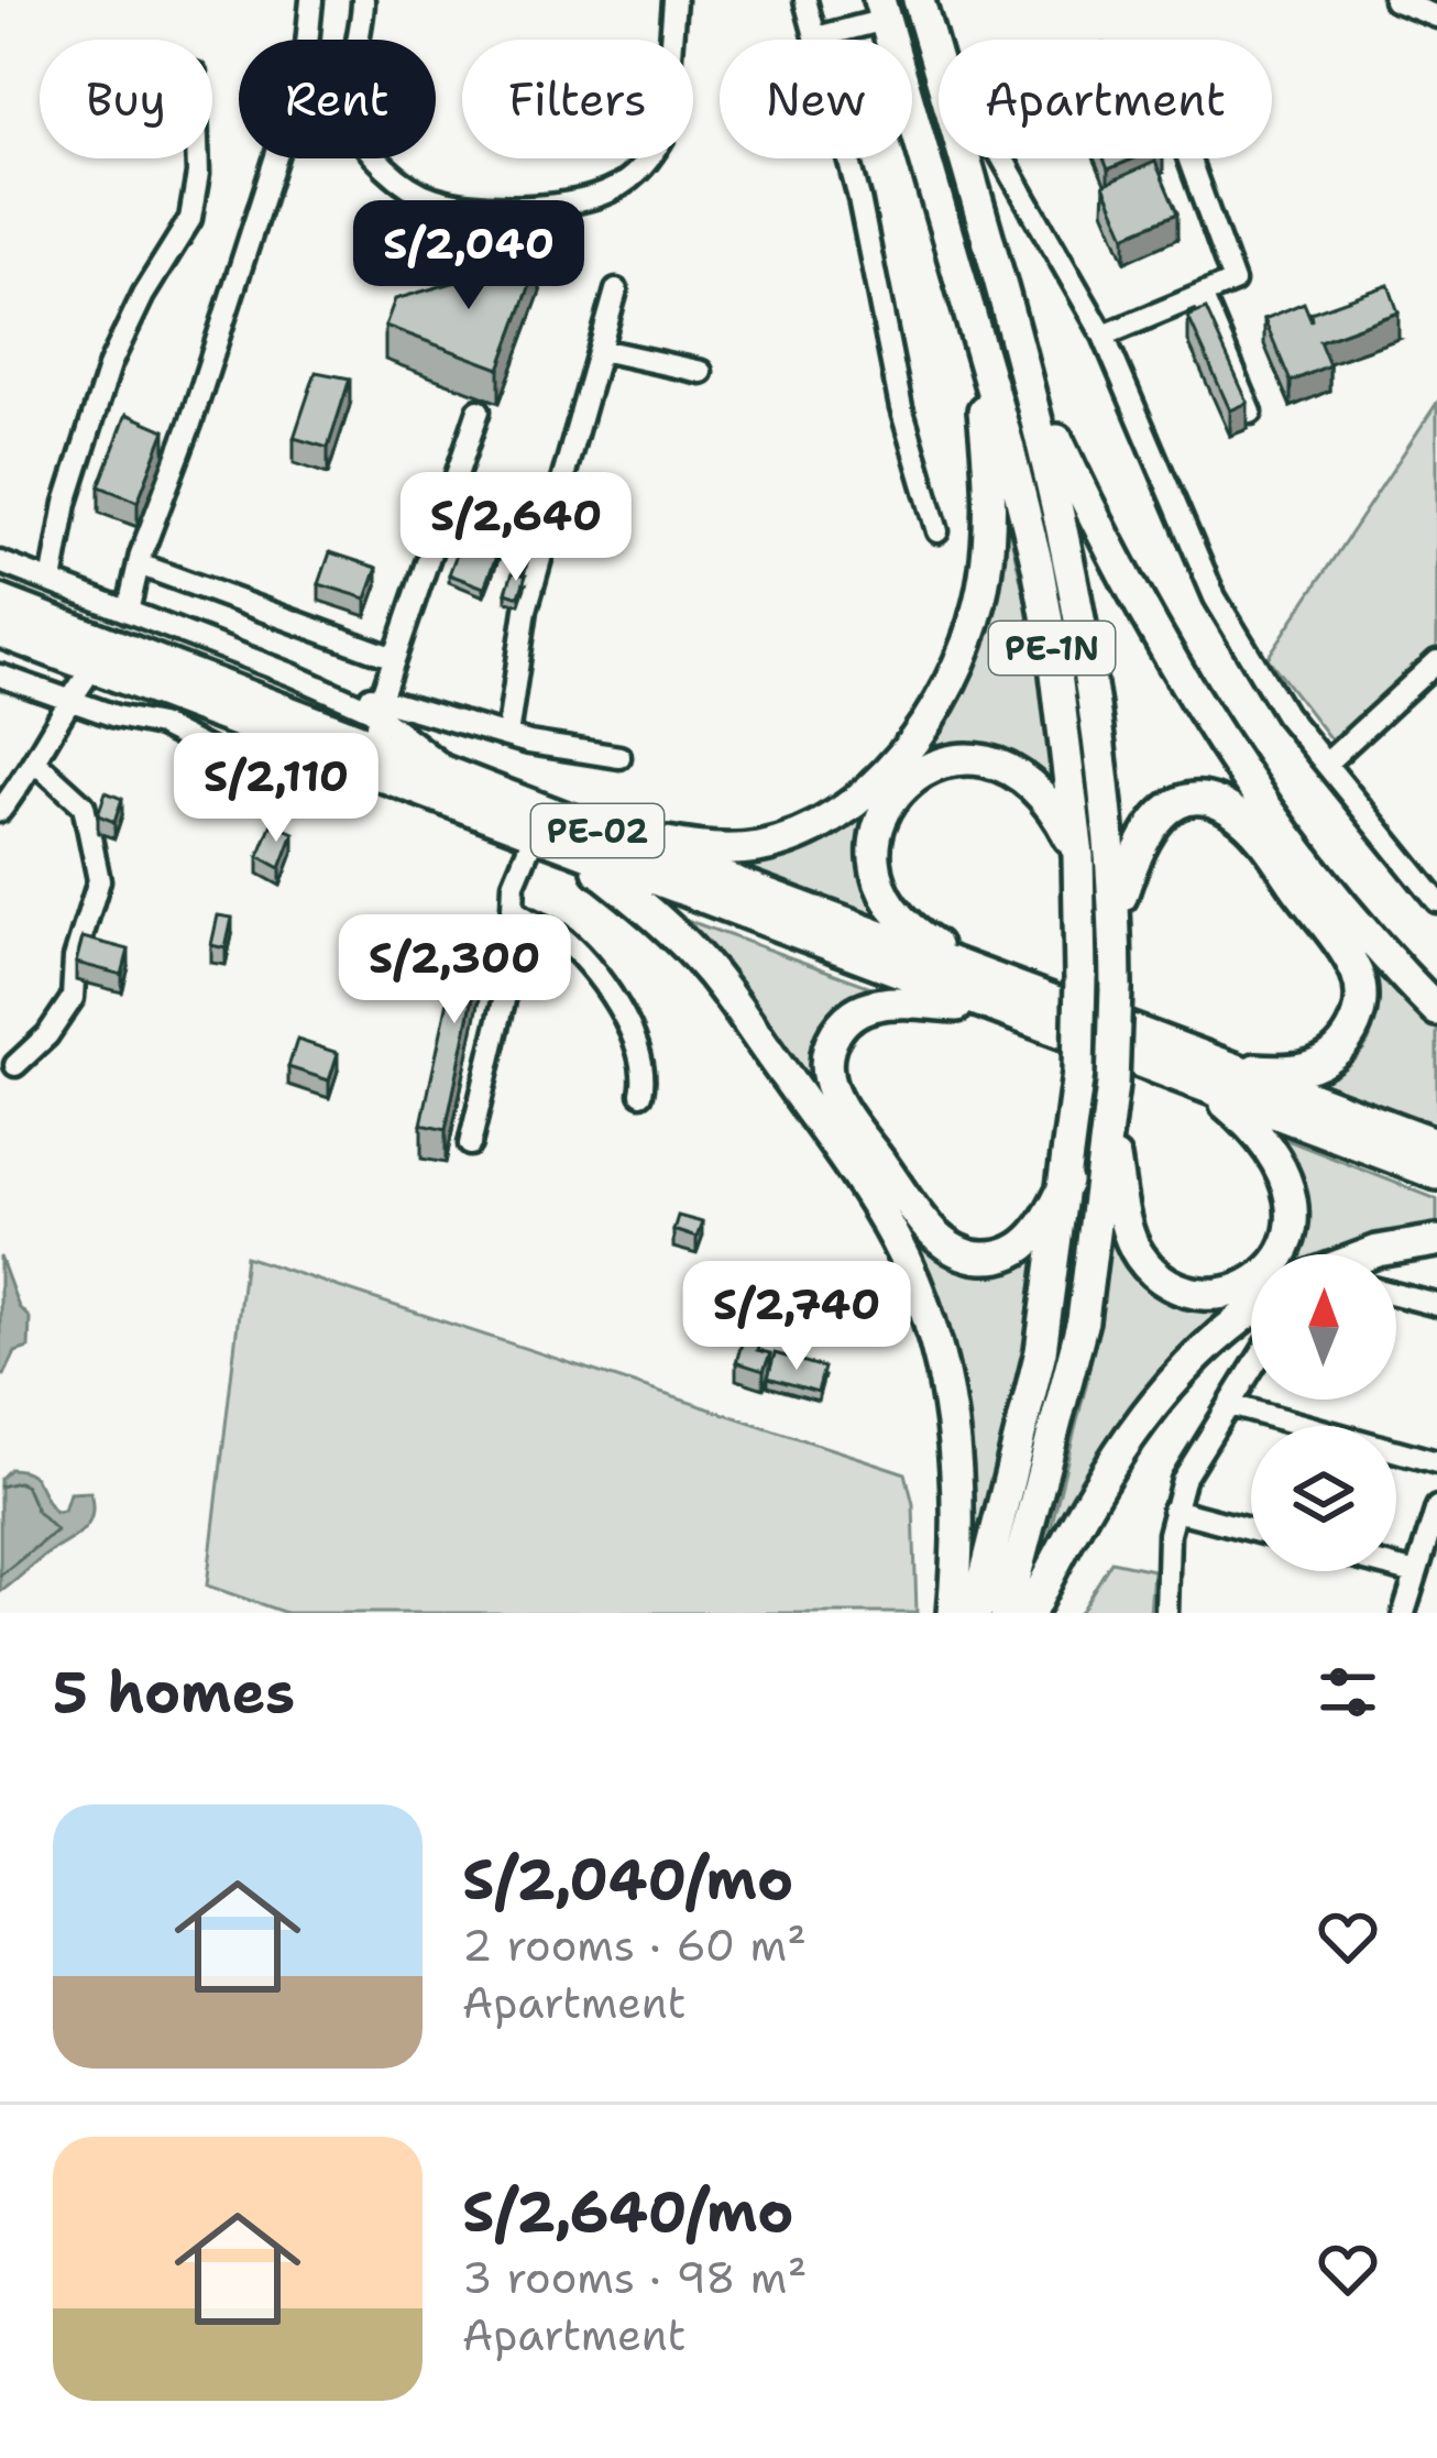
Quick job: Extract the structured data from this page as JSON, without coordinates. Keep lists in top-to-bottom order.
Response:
{
  "streets": {
    "highway": ["PE-1N", "PE-02"]
  },
  "north": "top",
  "page": {
    "chip": [
      "Buy",
      "Rent",
      "Filters",
      "New",
      "Apartment"
    ],
    "price": [
      "S/2,040",
      "S/2,640",
      "S/2,110",
      "S/2,300",
      "S/2,740"
    ],
    "heading": "5 homes",
    "list": [
      {
        "name": "S/2,040/mo",
        "note": "2 rooms · 60 m² · Apartment"
      },
      {
        "name": "S/2,640/mo",
        "note": "3 rooms · 98 m² · Apartment"
      }
    ]
  }
}
